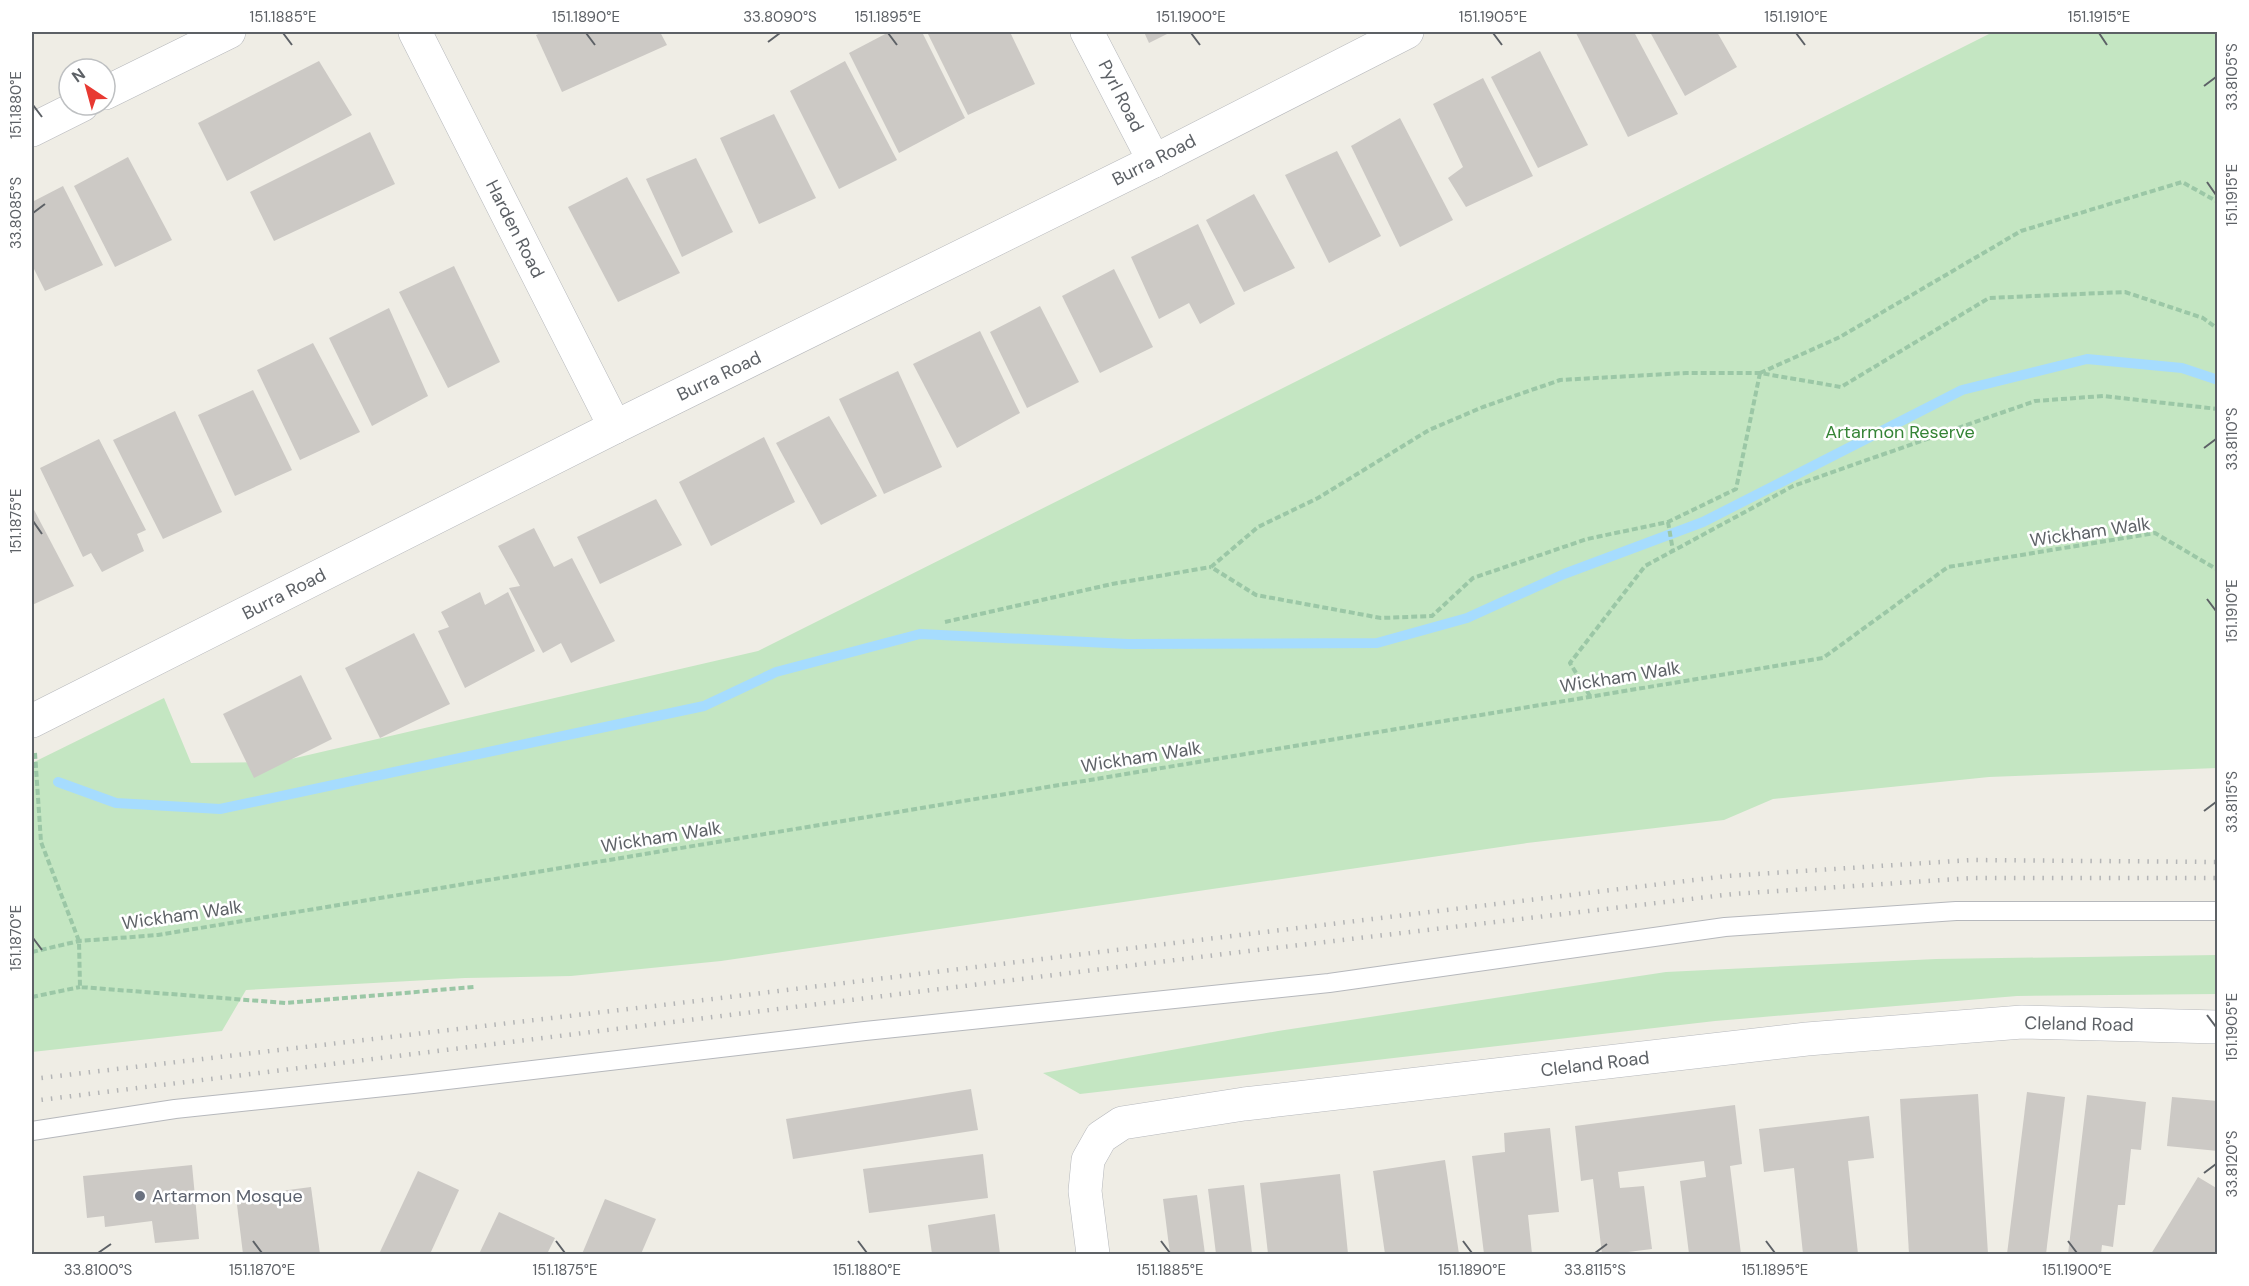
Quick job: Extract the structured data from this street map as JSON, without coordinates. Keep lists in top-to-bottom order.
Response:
{
  "streets": {
    "street": [
      "Pyrl Road",
      "Burra Road",
      "Harden Road",
      "Cleland Road"
    ],
    "path": ["Wickham Walk"]
  },
  "crossings": [
    ["Pyrl Road", "Burra Road"],
    ["Burra Road", "Harden Road"]
  ],
  "parks": ["Artarmon Reserve"],
  "places": ["Artarmon Mosque"],
  "north": "top left",
  "coordinates": [
    "151.1885°E",
    "151.1890°E",
    "33.8090°S",
    "151.1895°E",
    "151.1900°E",
    "151.1905°E",
    "151.1910°E",
    "151.1915°E",
    "33.8105°S",
    "151.1880°E",
    "33.8085°S",
    "33.8110°S",
    "151.1875°E",
    "33.8115°S",
    "151.1870°E",
    "33.8120°S",
    "33.8100°S"
  ]
}
